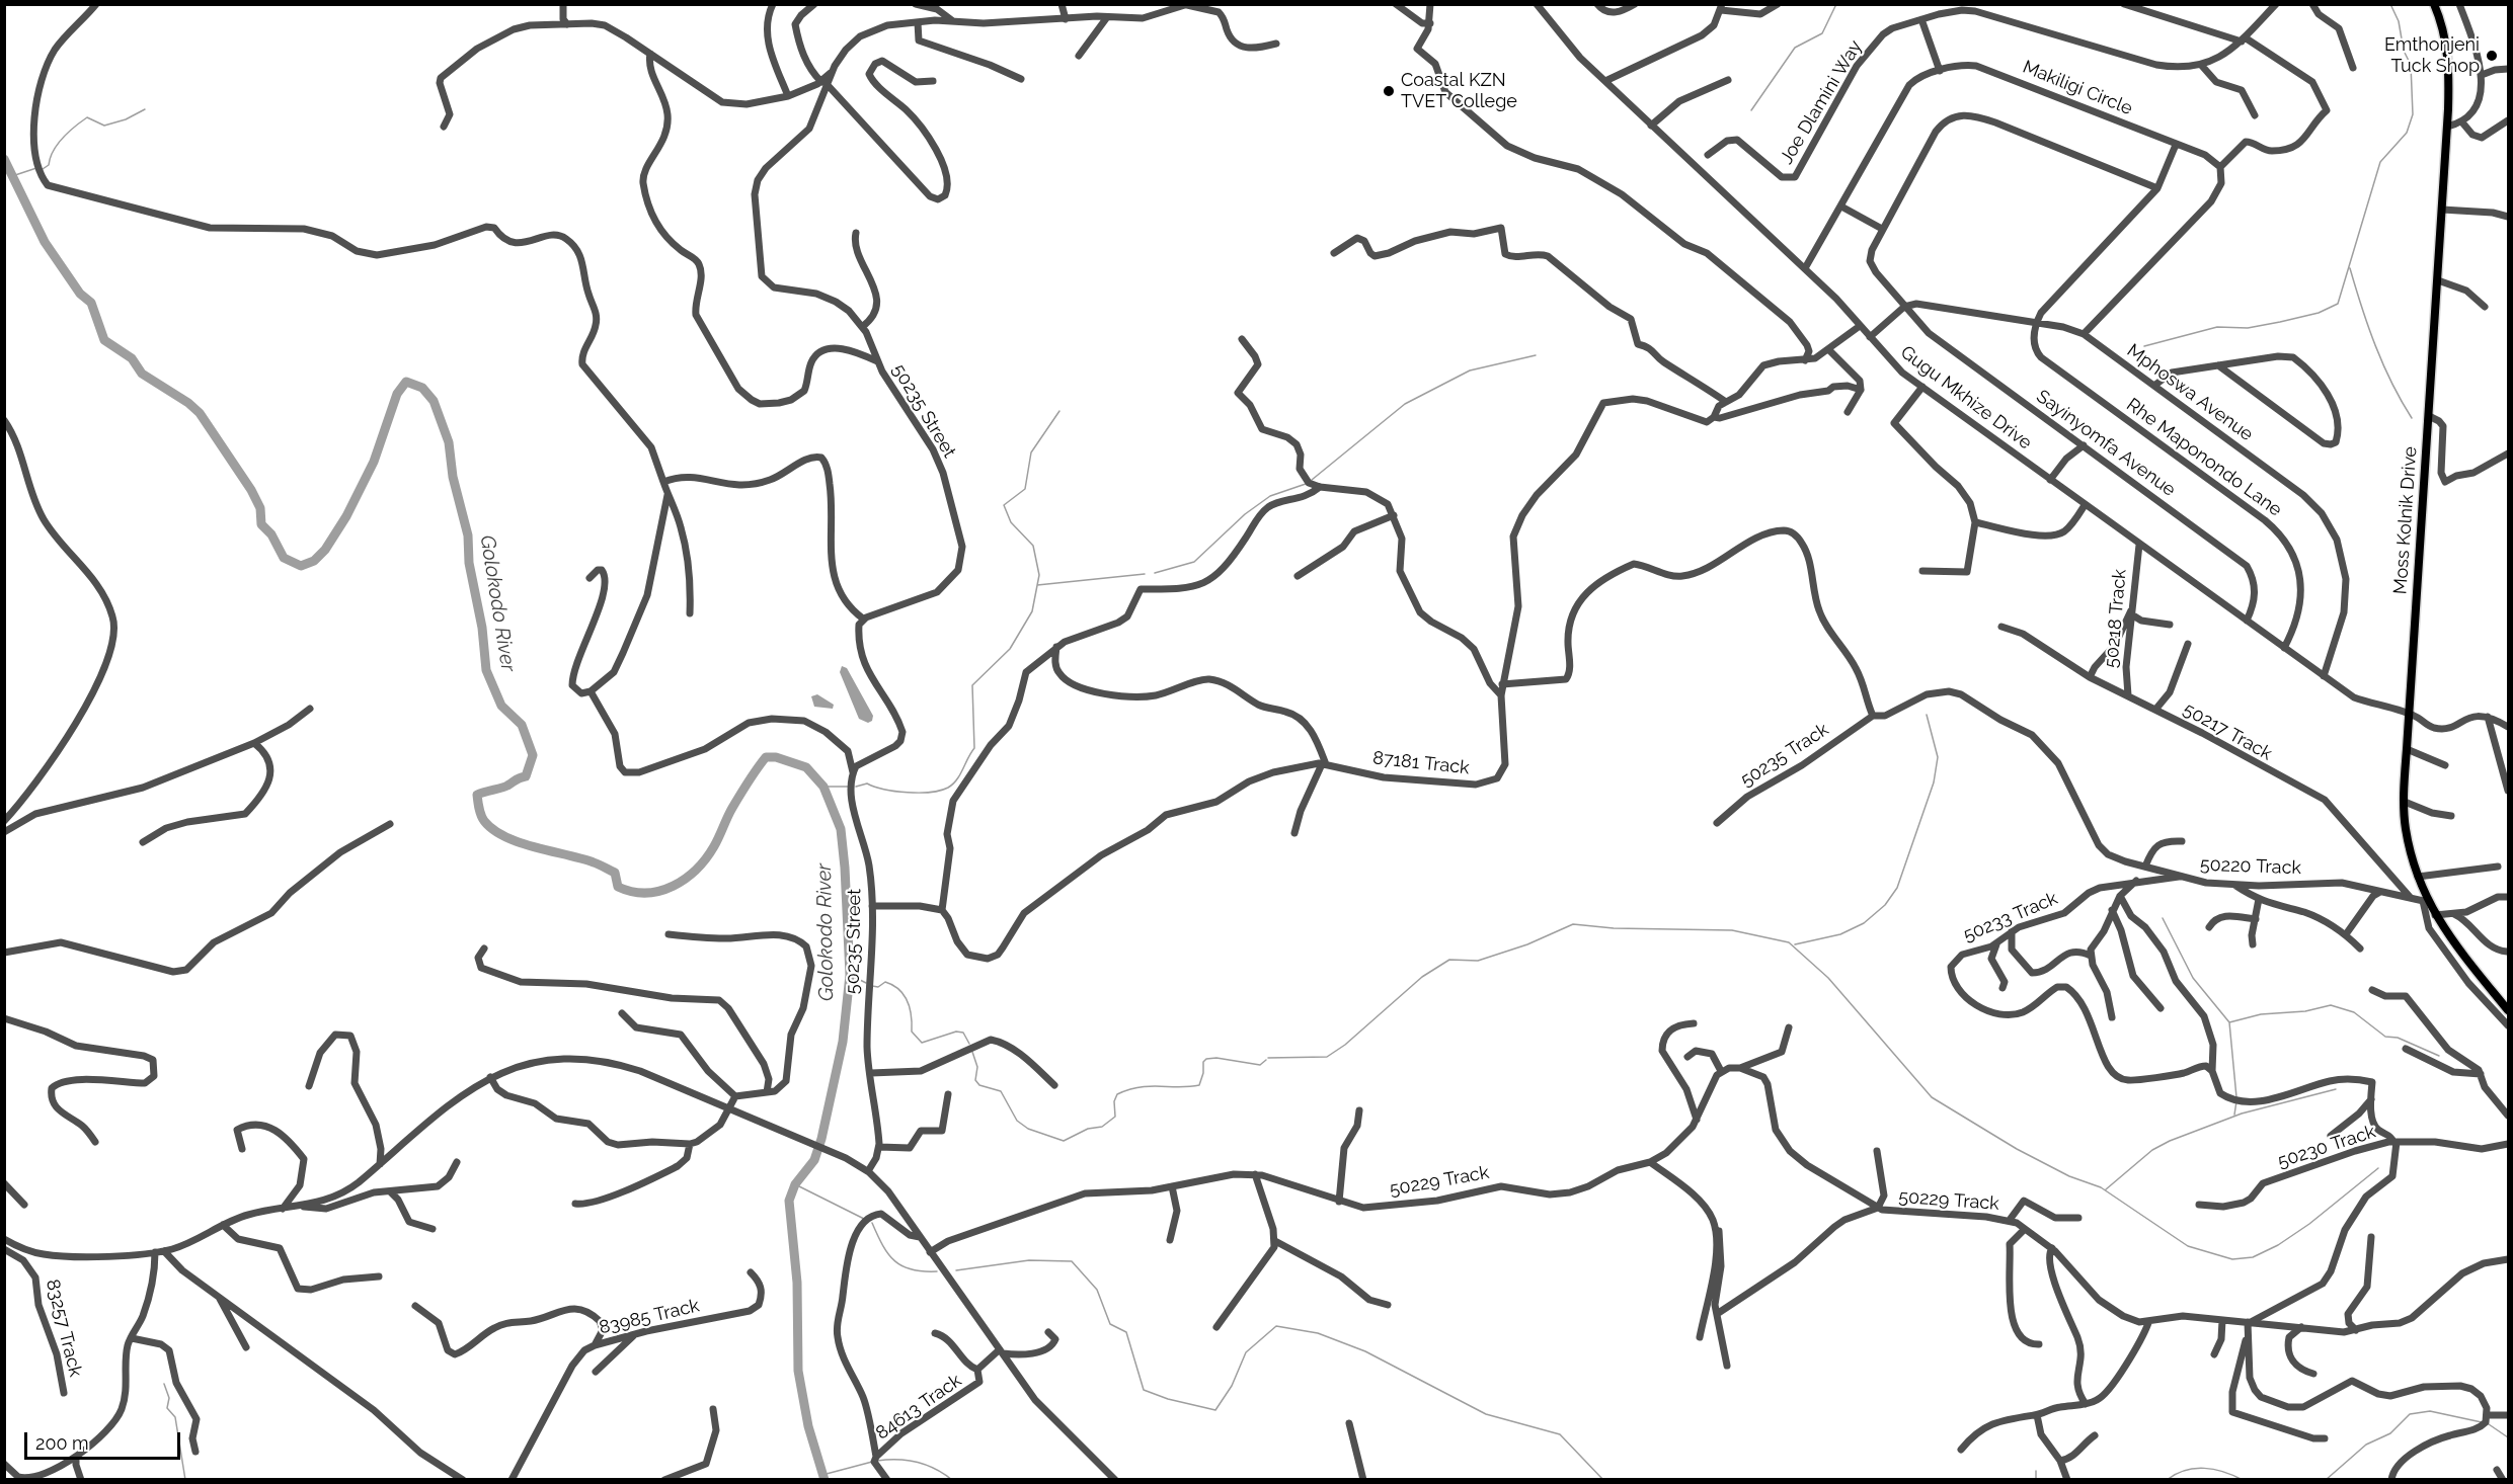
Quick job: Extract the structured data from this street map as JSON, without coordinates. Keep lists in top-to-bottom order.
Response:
{
  "streets": {
    "main road": ["Moss Kolnik Drive"],
    "street": [
      "Makiligi Circle",
      "Joe Dlamini Way",
      "Mphoswa Avenue",
      "Gugu Mkhize Drive",
      "50235 Street",
      "Sayinyomfa Avenue",
      "Rhe Maponondo Lane",
      "50218 Track",
      "50217 Track",
      "50235 Track",
      "87181 Track",
      "50220 Track",
      "50233 Track",
      "50230 Track",
      "50229 Track",
      "83985 Track",
      "83257 Track",
      "84613 Track"
    ]
  },
  "crossings": [
    ["Makiligi Circle", "Gugu Mkhize Drive"],
    ["Mphoswa Avenue", "Gugu Mkhize Drive"],
    ["Mphoswa Avenue", "Sayinyomfa Avenue"],
    ["Mphoswa Avenue", "Rhe Maponondo Lane"],
    ["Gugu Mkhize Drive", "Sayinyomfa Avenue"],
    ["Gugu Mkhize Drive", "Rhe Maponondo Lane"],
    ["Gugu Mkhize Drive", "Moss Kolnik Drive"],
    ["Gugu Mkhize Drive", "50218 Track"],
    ["Moss Kolnik Drive", "50220 Track"],
    ["50218 Track", "50217 Track"],
    ["50217 Track", "50220 Track"],
    ["50235 Track", "50220 Track"],
    ["50220 Track", "50233 Track"]
  ],
  "water": ["Golokodo River"],
  "places": ["Emthonjeni Tuck Shop", "Coastal KZN TVET College"],
  "scale_bar": "200 m"
}
